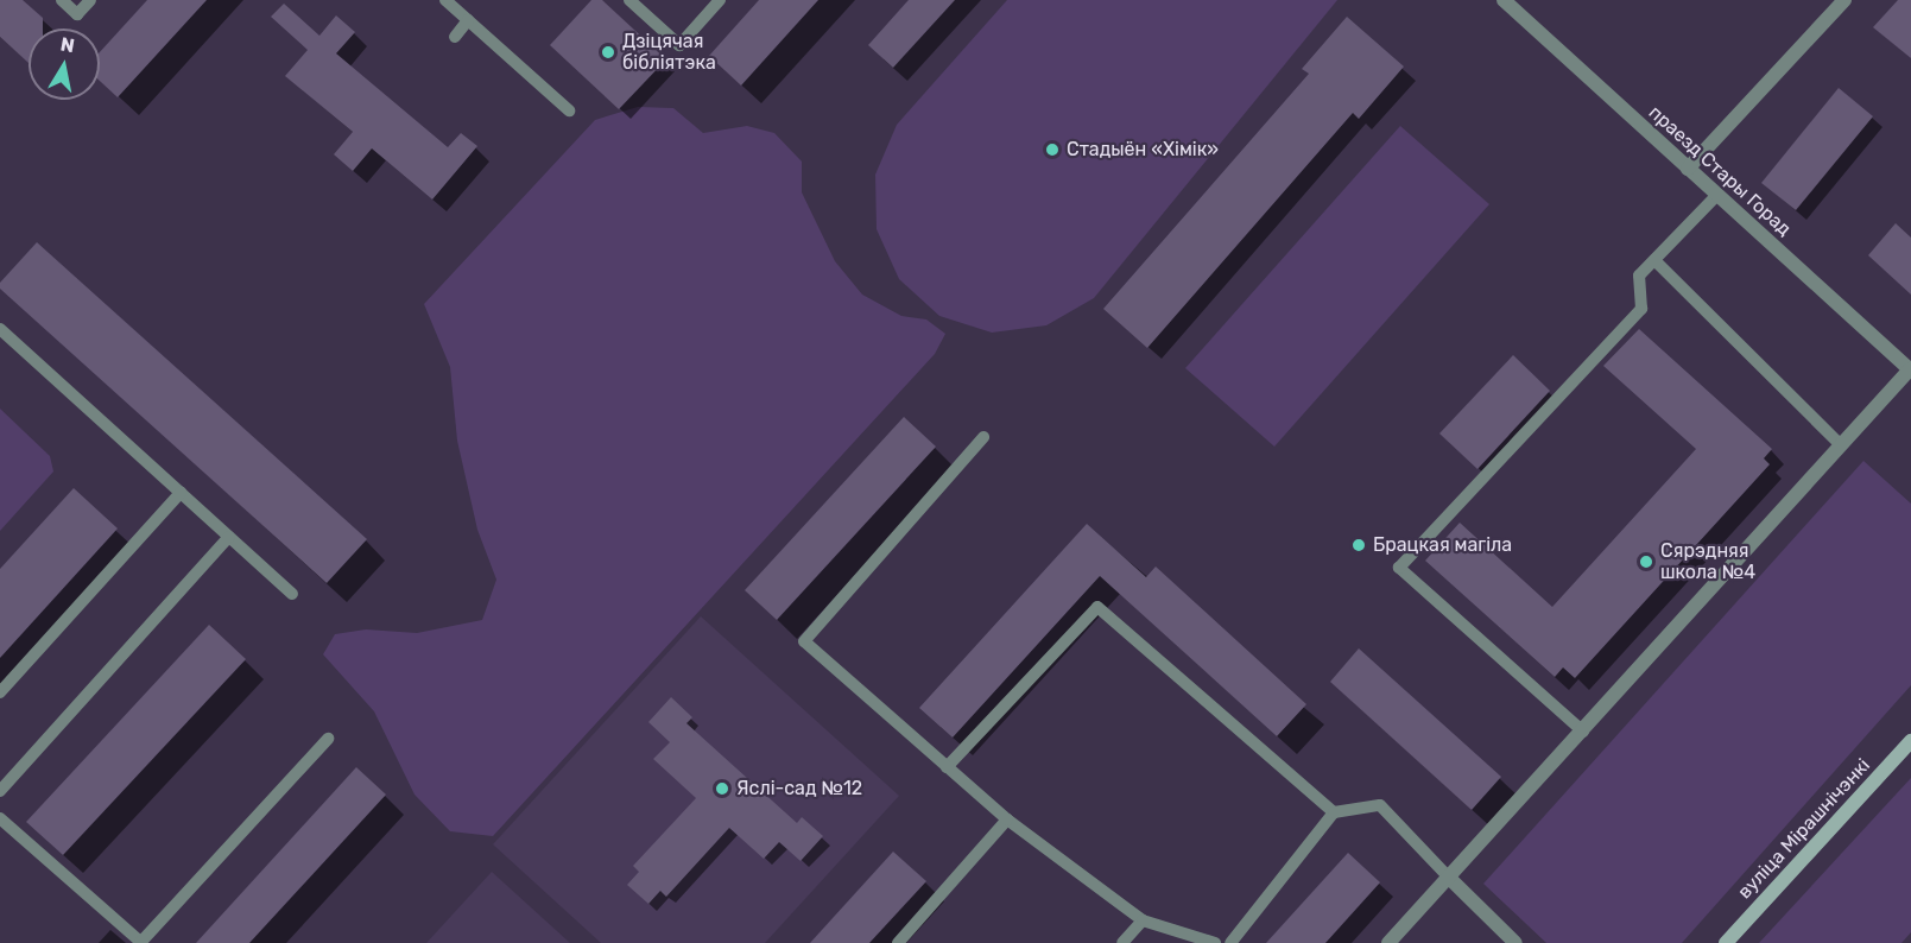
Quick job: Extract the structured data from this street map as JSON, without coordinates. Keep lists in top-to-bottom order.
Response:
{
  "streets": {
    "street": ["праезд Стары Горад", "вуліца Мірашнічэнкі"]
  },
  "places": [
    "Дзіцячая бібліятэка",
    "Стадыён «Хімік»",
    "Брацкая магіла",
    "Сярэдняя школа №4",
    "Яслі-сад №12"
  ],
  "north": "top"
}
